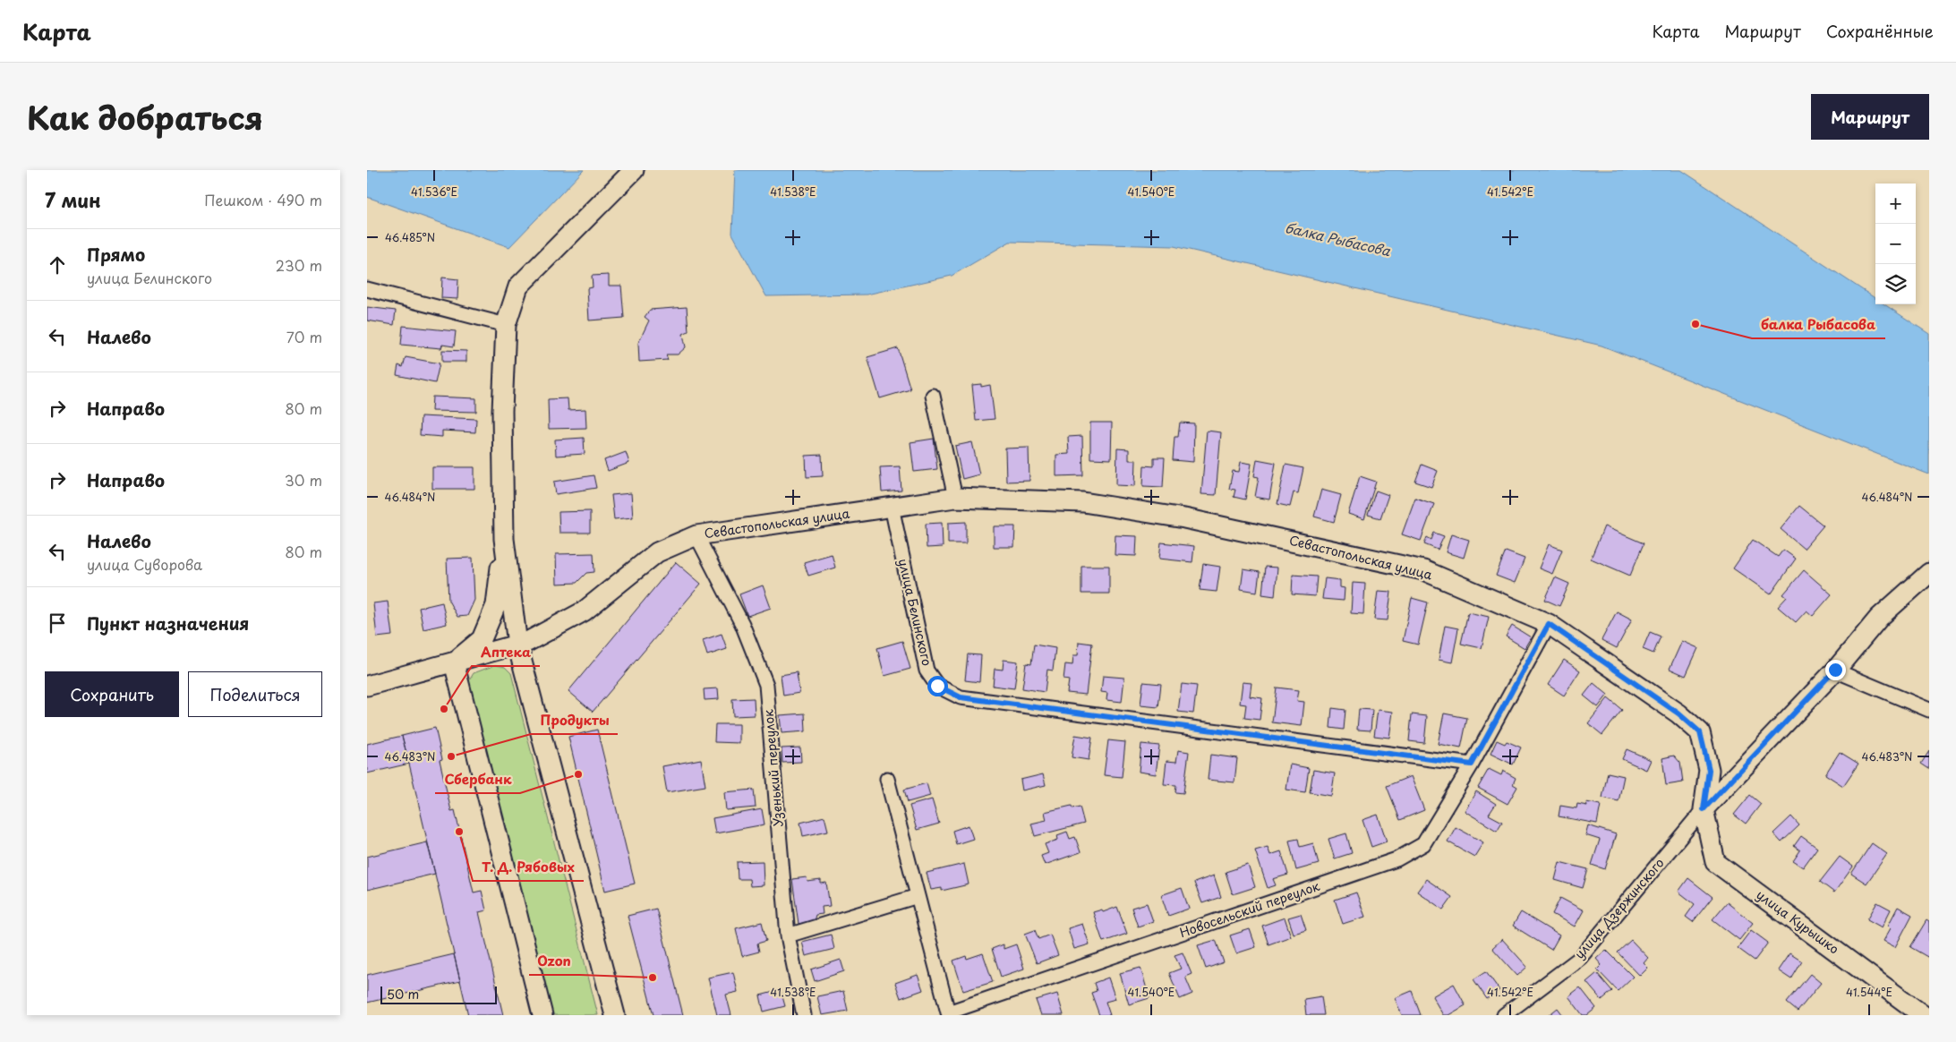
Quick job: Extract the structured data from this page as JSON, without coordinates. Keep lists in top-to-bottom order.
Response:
{
  "streets": {
    "main road": ["Севастопольская улица", "улица Курышко"],
    "street": [
      "улица Белинского",
      "Узенький переулок",
      "улица Дзержинского",
      "Новосельский переулок"
    ]
  },
  "crossings": [
    ["Севастопольская улица", "улица Белинского"],
    ["Севастопольская улица", "Узенький переулок"],
    ["Севастопольская улица", "улица Дзержинского"],
    ["Севастопольская улица", "Новосельский переулок"],
    ["Севастопольская улица", "улица Курышко"],
    ["улица Белинского", "Новосельский переулок"],
    ["улица Дзержинского", "улица Курышко"]
  ],
  "water": ["балка Рыбасова"],
  "places": [
    "балка Рыбасова",
    "Аптека",
    "Продукты",
    "Сбербанк",
    "Т. Д. Рябовых",
    "Ozon"
  ],
  "scale_bar": "50 m",
  "page": {
    "header": "Карта",
    "nav": ["Карта", "Маршрут", "Сохранённые"],
    "title": "Как добраться",
    "buttons": [
      "Маршрут",
      ["Сохранить", "Поделиться"]
    ],
    "heading": ["7 мин", "Пешком · 490 m"],
    "map_buttons": ["+", "−"],
    "list": [
      ["Прямо", "улица Белинского", "230 m"],
      ["Налево", "70 m"],
      ["Направо", "80 m"],
      ["Направо", "30 m"],
      ["Налево", "улица Суворова", "80 m"],
      "Пункт назначения"
    ],
    "scale": "50 m"
  },
  "coordinates": [
    "41.536°E",
    "41.538°E",
    "41.540°E",
    "41.542°E",
    "46.485°N",
    "46.484°N",
    "46.483°N",
    "41.544°E"
  ]
}
